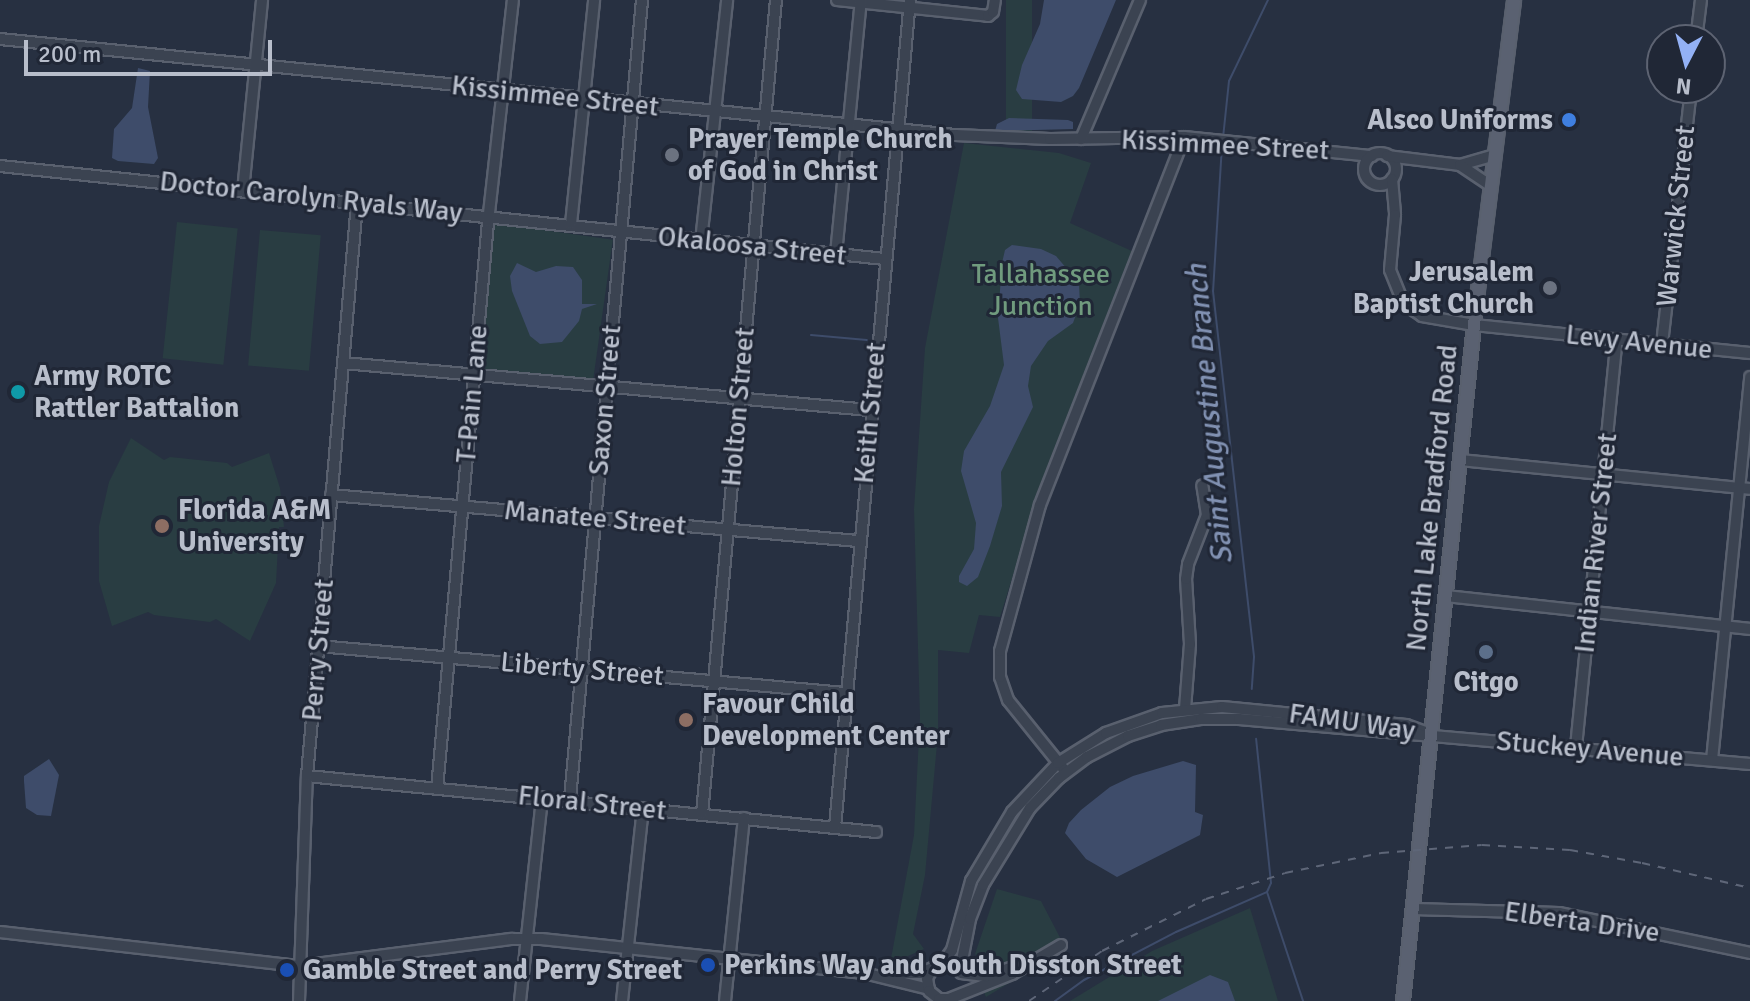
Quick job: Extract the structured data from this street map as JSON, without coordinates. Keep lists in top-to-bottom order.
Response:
{
  "streets": {
    "main road": ["North Lake Bradford Road"],
    "street": [
      "Kissimmee Street",
      "Doctor Carolyn Ryals Way",
      "Warwick Street",
      "Okaloosa Street",
      "Levy Avenue",
      "T-Pain Lane",
      "Saxon Street",
      "Holton Street",
      "Keith Street",
      "Manatee Street",
      "Indian River Street",
      "Perry Street",
      "Liberty Street",
      "FAMU Way",
      "Stuckey Avenue",
      "Floral Street",
      "Elberta Drive"
    ]
  },
  "crossings": [
    ["Kissimmee Street", "Levy Avenue"],
    ["Kissimmee Street", "T-Pain Lane"],
    ["Kissimmee Street", "Saxon Street"],
    ["Kissimmee Street", "Holton Street"],
    ["Kissimmee Street", "Keith Street"],
    ["Doctor Carolyn Ryals Way", "Okaloosa Street"],
    ["Doctor Carolyn Ryals Way", "T-Pain Lane"],
    ["Doctor Carolyn Ryals Way", "Saxon Street"],
    ["Doctor Carolyn Ryals Way", "Perry Street"],
    ["Warwick Street", "Levy Avenue"],
    ["Okaloosa Street", "Saxon Street"],
    ["Okaloosa Street", "Holton Street"],
    ["Okaloosa Street", "Keith Street"],
    ["Levy Avenue", "North Lake Bradford Road"],
    ["Levy Avenue", "Indian River Street"],
    ["T-Pain Lane", "Manatee Street"],
    ["T-Pain Lane", "Liberty Street"],
    ["T-Pain Lane", "Floral Street"],
    ["Saxon Street", "Manatee Street"],
    ["Saxon Street", "Liberty Street"],
    ["Saxon Street", "Floral Street"],
    ["Holton Street", "Manatee Street"],
    ["Holton Street", "Liberty Street"],
    ["Holton Street", "Floral Street"],
    ["Keith Street", "Manatee Street"],
    ["Keith Street", "Liberty Street"],
    ["Keith Street", "Floral Street"],
    ["North Lake Bradford Road", "FAMU Way"],
    ["North Lake Bradford Road", "Stuckey Avenue"],
    ["North Lake Bradford Road", "Elberta Drive"],
    ["Manatee Street", "Perry Street"],
    ["Indian River Street", "Stuckey Avenue"],
    ["Perry Street", "Liberty Street"],
    ["Perry Street", "Floral Street"],
    ["FAMU Way", "Stuckey Avenue"]
  ],
  "water": ["Saint Augustine Branch"],
  "parks": ["Tallahassee Junction"],
  "places": [
    "Alsco Uniforms",
    "Prayer Temple Church of God in Christ",
    "Jerusalem Baptist Church",
    "Army ROTC Rattler Battalion",
    "Florida A&M University",
    "Citgo",
    "Favour Child Development Center",
    "Perkins Way and South Disston Street",
    "Gamble Street and Perry Street"
  ],
  "scale_bar": "200 m",
  "north": "bottom"
}
